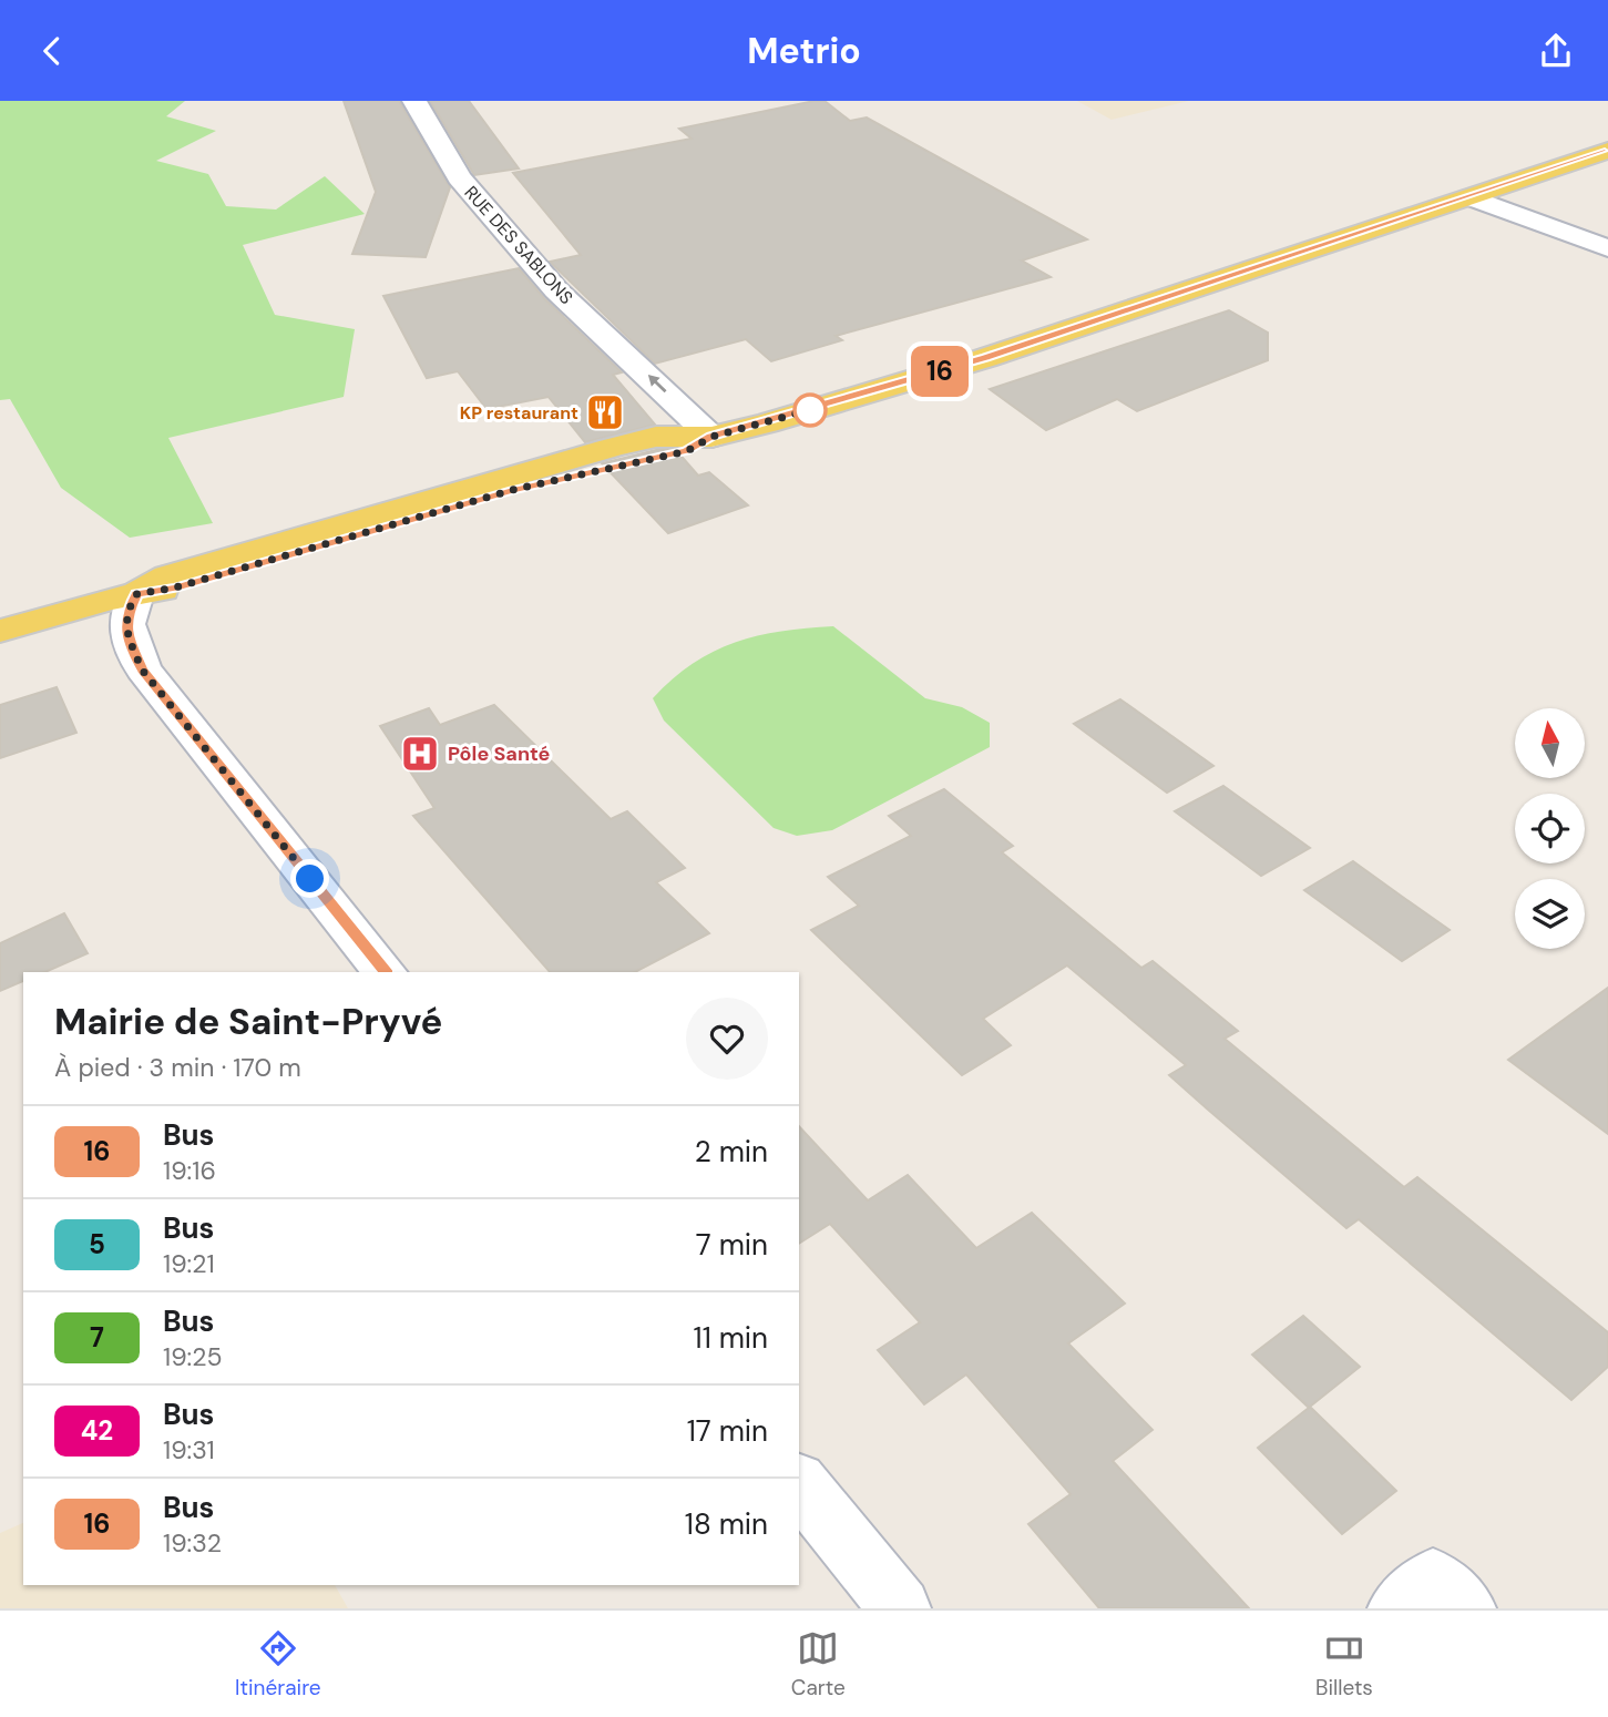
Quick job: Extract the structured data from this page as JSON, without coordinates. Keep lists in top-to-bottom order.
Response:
{
  "streets": {
    "street": ["RUE DES SABLONS"]
  },
  "one_way": ["RUE DES SABLONS"],
  "places": {
    "restaurant": ["KP restaurant"],
    "hospital": ["Pôle Santé"]
  },
  "lines": ["bus line 16"],
  "north": "top",
  "page": {
    "header": "Metrio",
    "on_map": "16",
    "heading": ["Mairie de Saint-Pryvé", "À pied · 3 min · 170 m"],
    "list": [
      {
        "mark": "16",
        "name": "Bus",
        "note": "19:16",
        "value": "2 min"
      },
      {
        "mark": "5",
        "name": "Bus",
        "note": "19:21",
        "value": "7 min"
      },
      {
        "mark": "7",
        "name": "Bus",
        "note": "19:25",
        "value": "11 min"
      },
      {
        "mark": "42",
        "name": "Bus",
        "note": "19:31",
        "value": "17 min"
      },
      {
        "mark": "16",
        "name": "Bus",
        "note": "19:32",
        "value": "18 min"
      }
    ],
    "tabs": ["Itinéraire", "Carte", "Billets"]
  }
}
